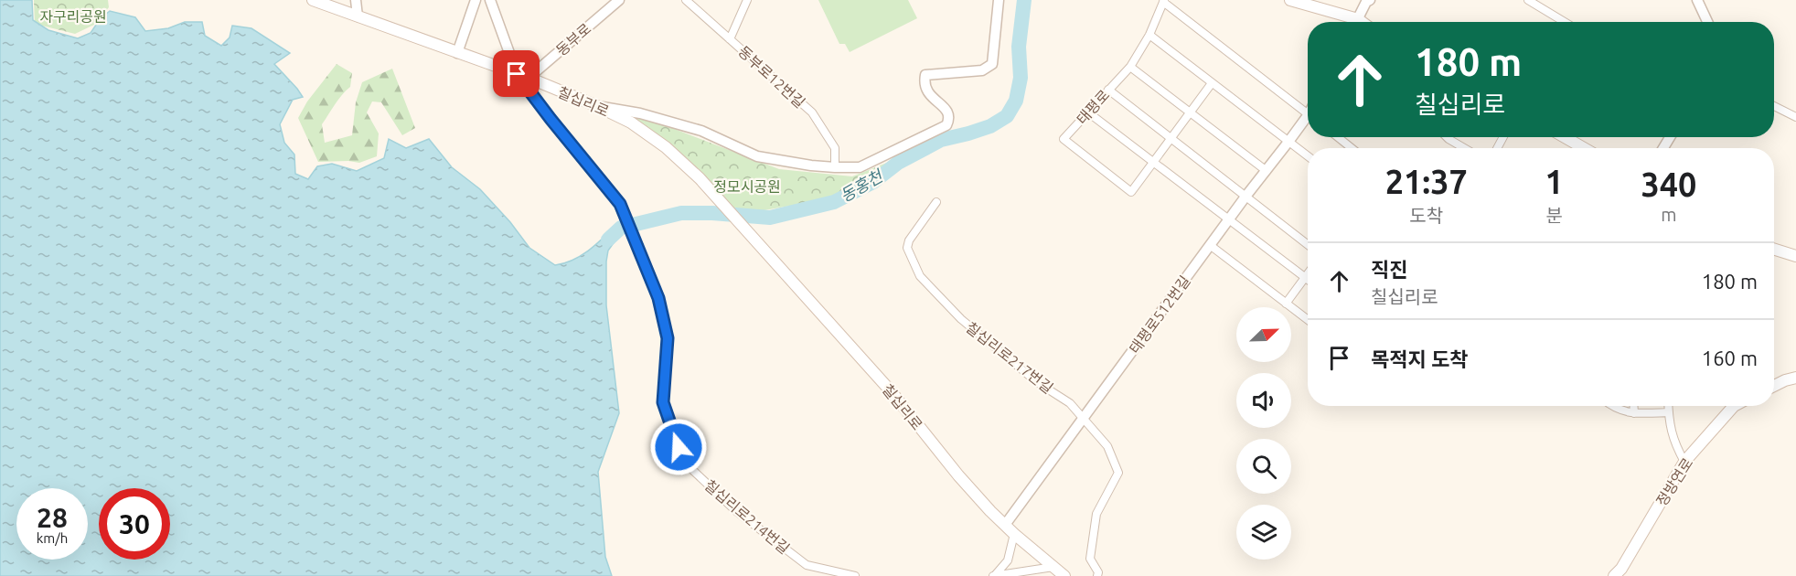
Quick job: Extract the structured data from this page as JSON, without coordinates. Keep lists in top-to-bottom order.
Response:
{
  "streets": {
    "main road": ["칠십리로", "정방연로"],
    "street": [
      "동부로",
      "동부로12번길",
      "태평로",
      "태평로512번길",
      "칠십리로217번길",
      "칠십리로214번길"
    ]
  },
  "crossings": [
    ["동부로", "칠십리로"],
    ["칠십리로", "태평로512번길"],
    ["칠십리로", "칠십리로214번길"],
    ["태평로512번길", "칠십리로217번길"]
  ],
  "water": ["동홍천"],
  "parks": ["자구리공원", "정모시공원"],
  "north": "top right",
  "page": {
    "turn": ["180 m", "칠십리로"],
    "eta": [
      "21:37",
      "도착",
      "1",
      "분",
      "340",
      "m"
    ],
    "list": [
      {
        "name": "직진",
        "note": "칠십리로",
        "value": "180 m"
      },
      {
        "name": "목적지 도착",
        "value": "160 m"
      }
    ],
    "speed": "28 km/h",
    "limit": "30"
  }
}
